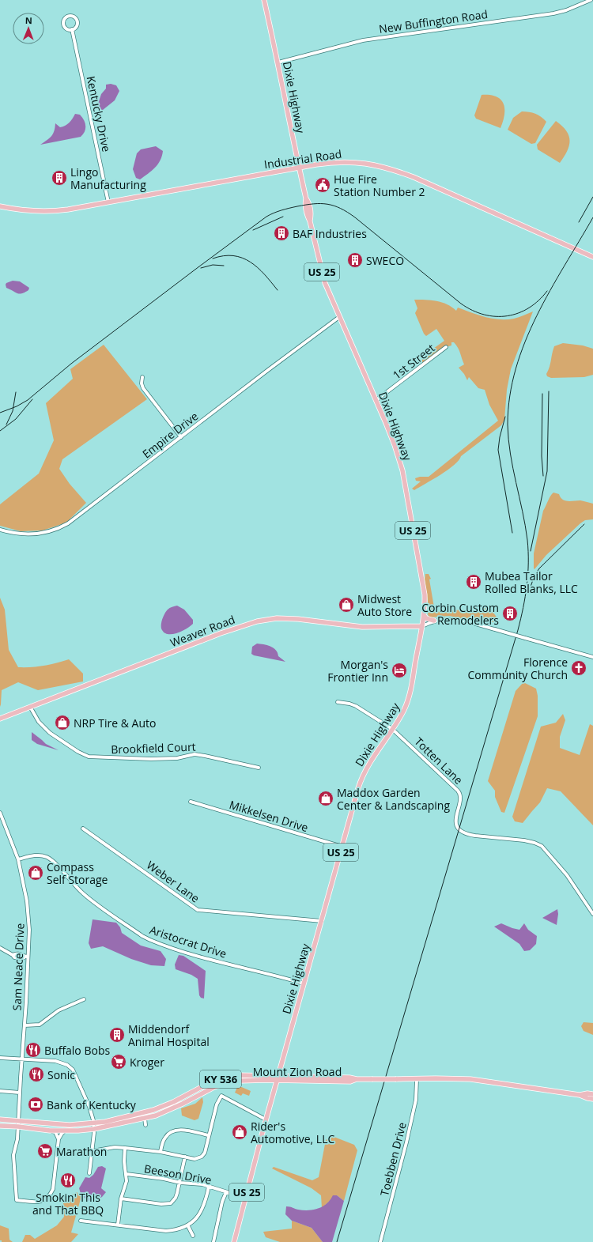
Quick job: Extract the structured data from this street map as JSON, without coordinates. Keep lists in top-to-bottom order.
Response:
{
  "streets": {
    "main road": [
      "Dixie Highway",
      "Industrial Road",
      "US 25",
      "Weaver Road",
      "Mount Zion Road",
      "KY 536"
    ],
    "street": [
      "New Buffington Road",
      "Kentucky Drive",
      "1st Street",
      "Empire Drive",
      "Brookfield Court",
      "Totten Lane",
      "Mikkelsen Drive",
      "Weber Lane",
      "Aristocrat Drive",
      "Sam Neace Drive",
      "Toebben Drive",
      "Beeson Drive"
    ]
  },
  "crossings": [
    ["New Buffington Road", "Dixie Highway"],
    ["Dixie Highway", "Industrial Road"],
    ["Dixie Highway", "1st Street"],
    ["Dixie Highway", "Empire Drive"],
    ["Dixie Highway", "Weaver Road"],
    ["Dixie Highway", "Totten Lane"],
    ["Dixie Highway", "Mikkelsen Drive"],
    ["Dixie Highway", "Weber Lane"],
    ["Dixie Highway", "Aristocrat Drive"],
    ["Dixie Highway", "Mount Zion Road"],
    ["Dixie Highway", "Beeson Drive"],
    ["Kentucky Drive", "Industrial Road"],
    ["Weaver Road", "Brookfield Court"],
    ["Aristocrat Drive", "Sam Neace Drive"],
    ["Sam Neace Drive", "Mount Zion Road"],
    ["Sam Neace Drive", "KY 536"],
    ["Mount Zion Road", "KY 536"],
    ["Mount Zion Road", "Toebben Drive"]
  ],
  "places": {
    "building": [
      "Lingo Manufacturing",
      "BAF Industries",
      "SWECO",
      "Mubea Tailor Rolled Blanks, LLC",
      "Corbin Custom Remodelers",
      "Middendorf Animal Hospital"
    ],
    "public building": ["Hue Fire Station Number 2"],
    "shop": [
      "Midwest Auto Store",
      "NRP Tire & Auto",
      "Maddox Garden Center & Landscaping",
      "Compass Self Storage",
      "Rider's Automotive, LLC"
    ],
    "church": ["Florence Community Church"],
    "hotel": ["Morgan's Frontier Inn"],
    "restaurant": ["Buffalo Bobs", "Sonic", "Smokin' This and That BBQ"],
    "supermarket": ["Kroger", "Marathon"],
    "bank": ["Bank of Kentucky"]
  },
  "north": "top"
}
